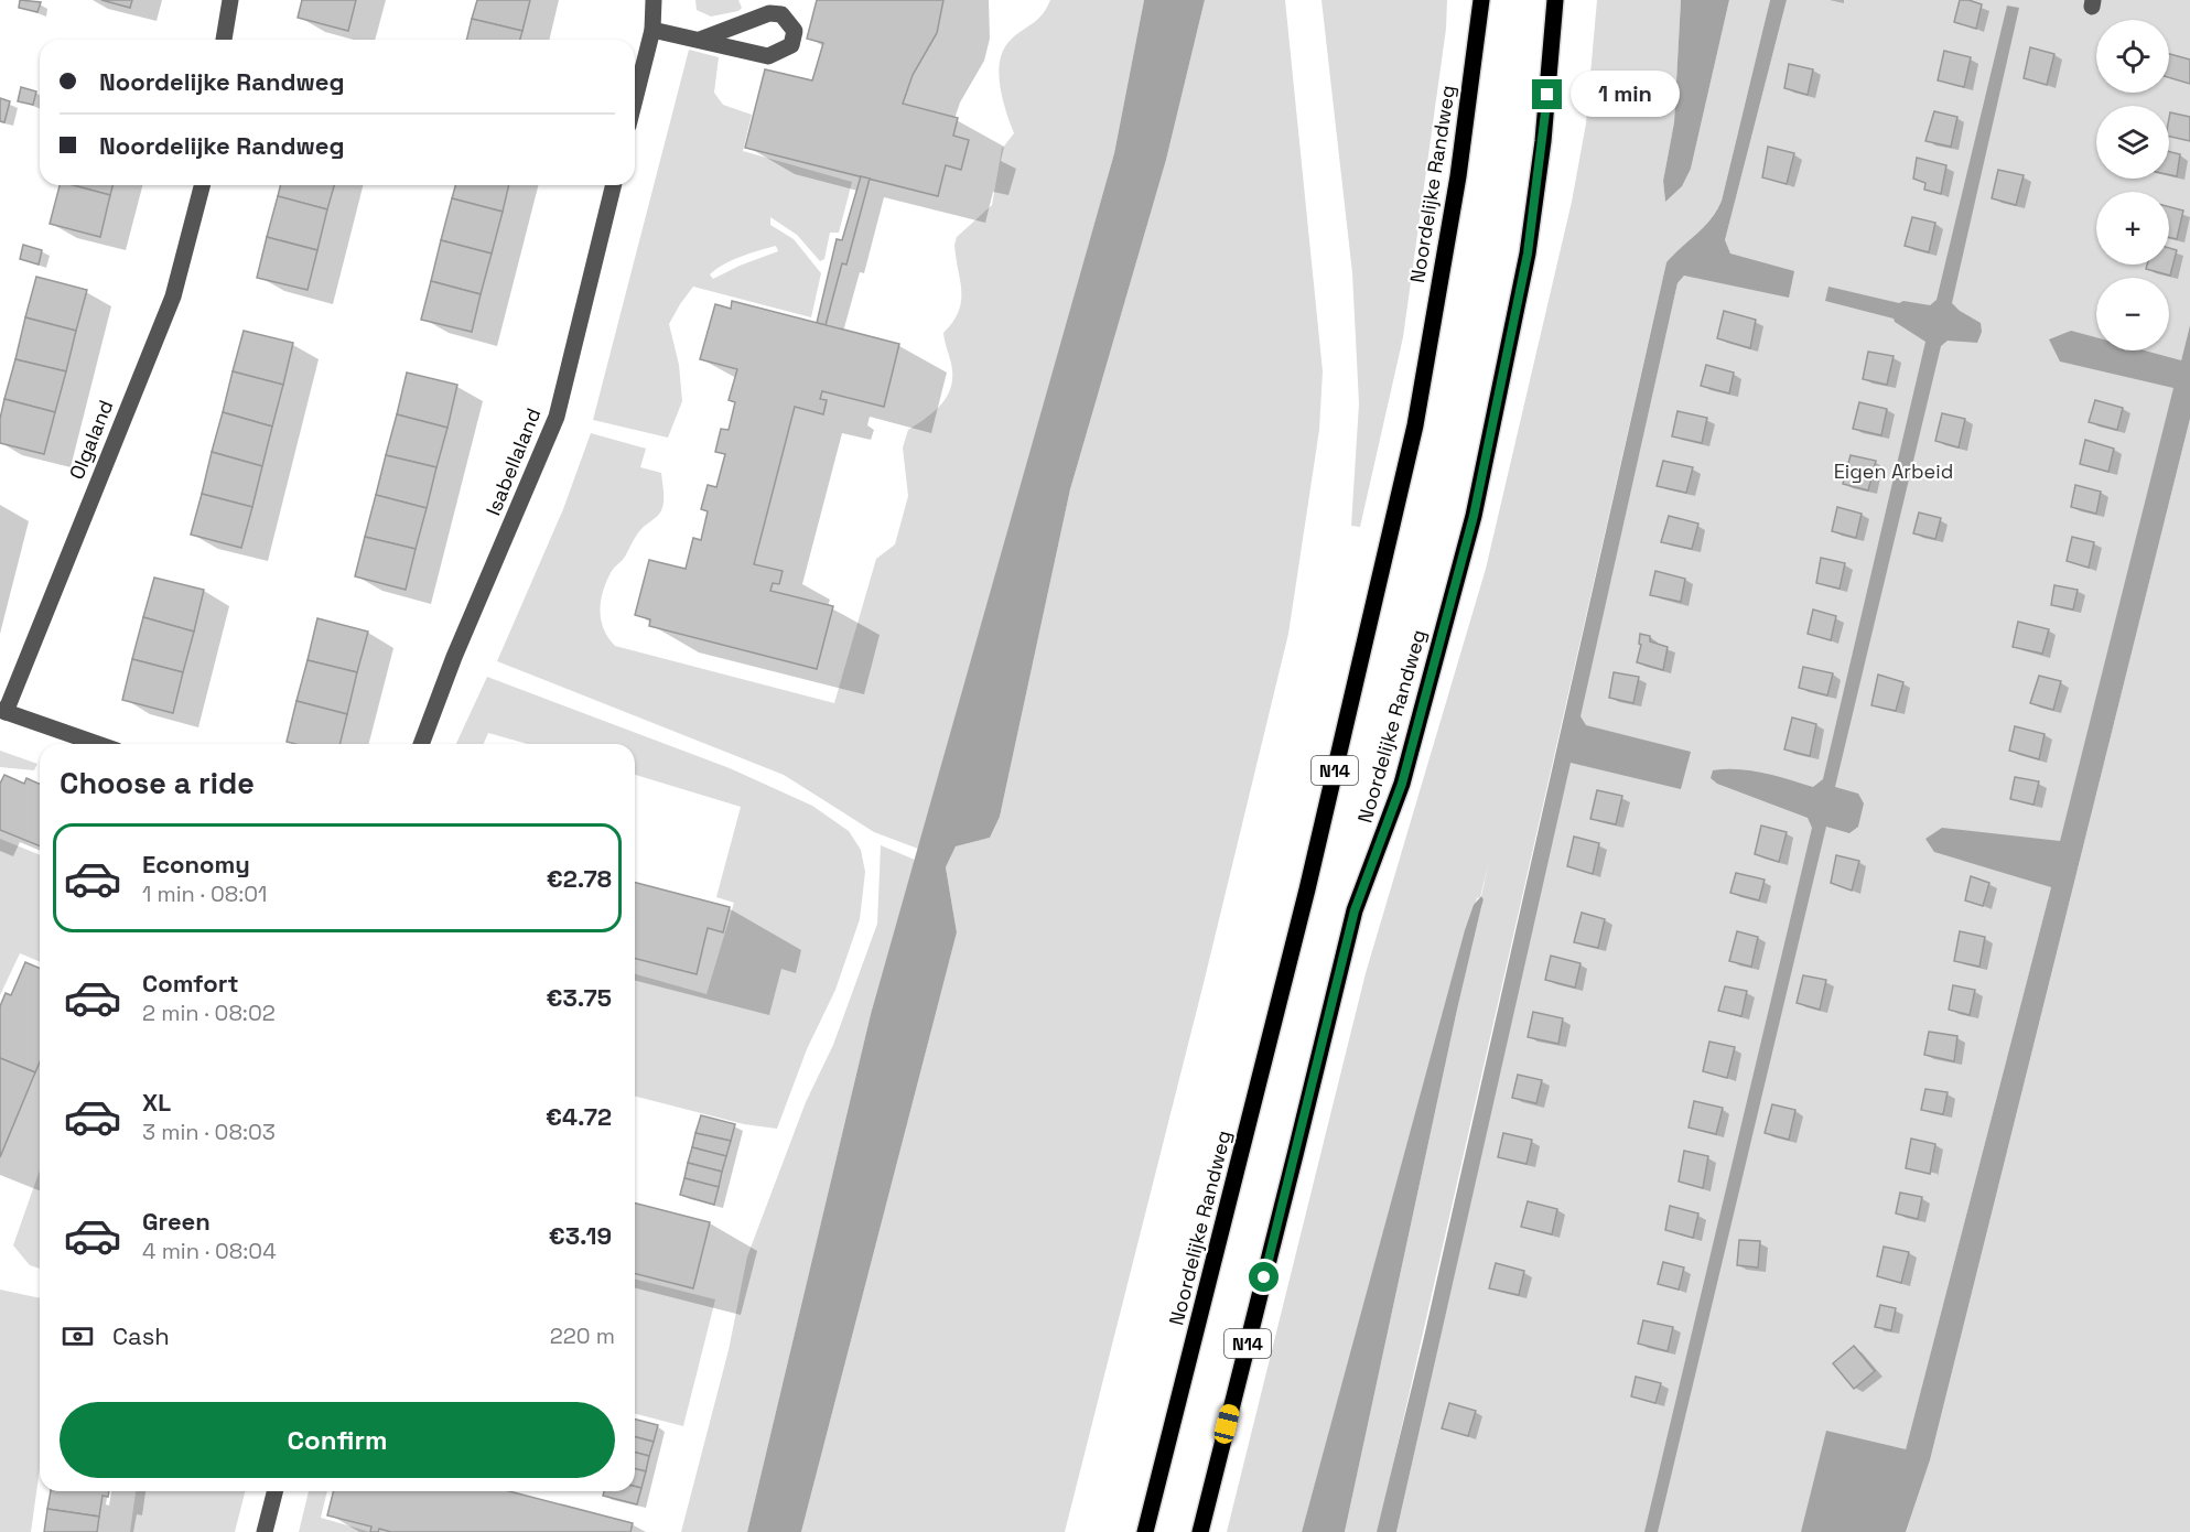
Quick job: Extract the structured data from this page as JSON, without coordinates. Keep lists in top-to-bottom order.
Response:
{
  "streets": {
    "main road": ["Noordelijke Randweg", "N14"],
    "street": ["Olgaland", "Isabellaland"]
  },
  "parks": ["Eigen Arbeid"],
  "page": {
    "map_buttons": ["+", "−"],
    "banner": ["Noordelijke Randweg", "Noordelijke Randweg"],
    "bubble": "1 min",
    "heading": "Choose a ride",
    "list": [
      {
        "name": "Economy",
        "note": "1 min · 08:01",
        "value": "€2.78"
      },
      {
        "name": "Comfort",
        "note": "2 min · 08:02",
        "value": "€3.75"
      },
      {
        "name": "XL",
        "note": "3 min · 08:03",
        "value": "€4.72"
      },
      {
        "name": "Green",
        "note": "4 min · 08:04",
        "value": "€3.19"
      }
    ],
    "pay": ["Cash", "220 m"],
    "buttons": "Confirm"
  }
}
